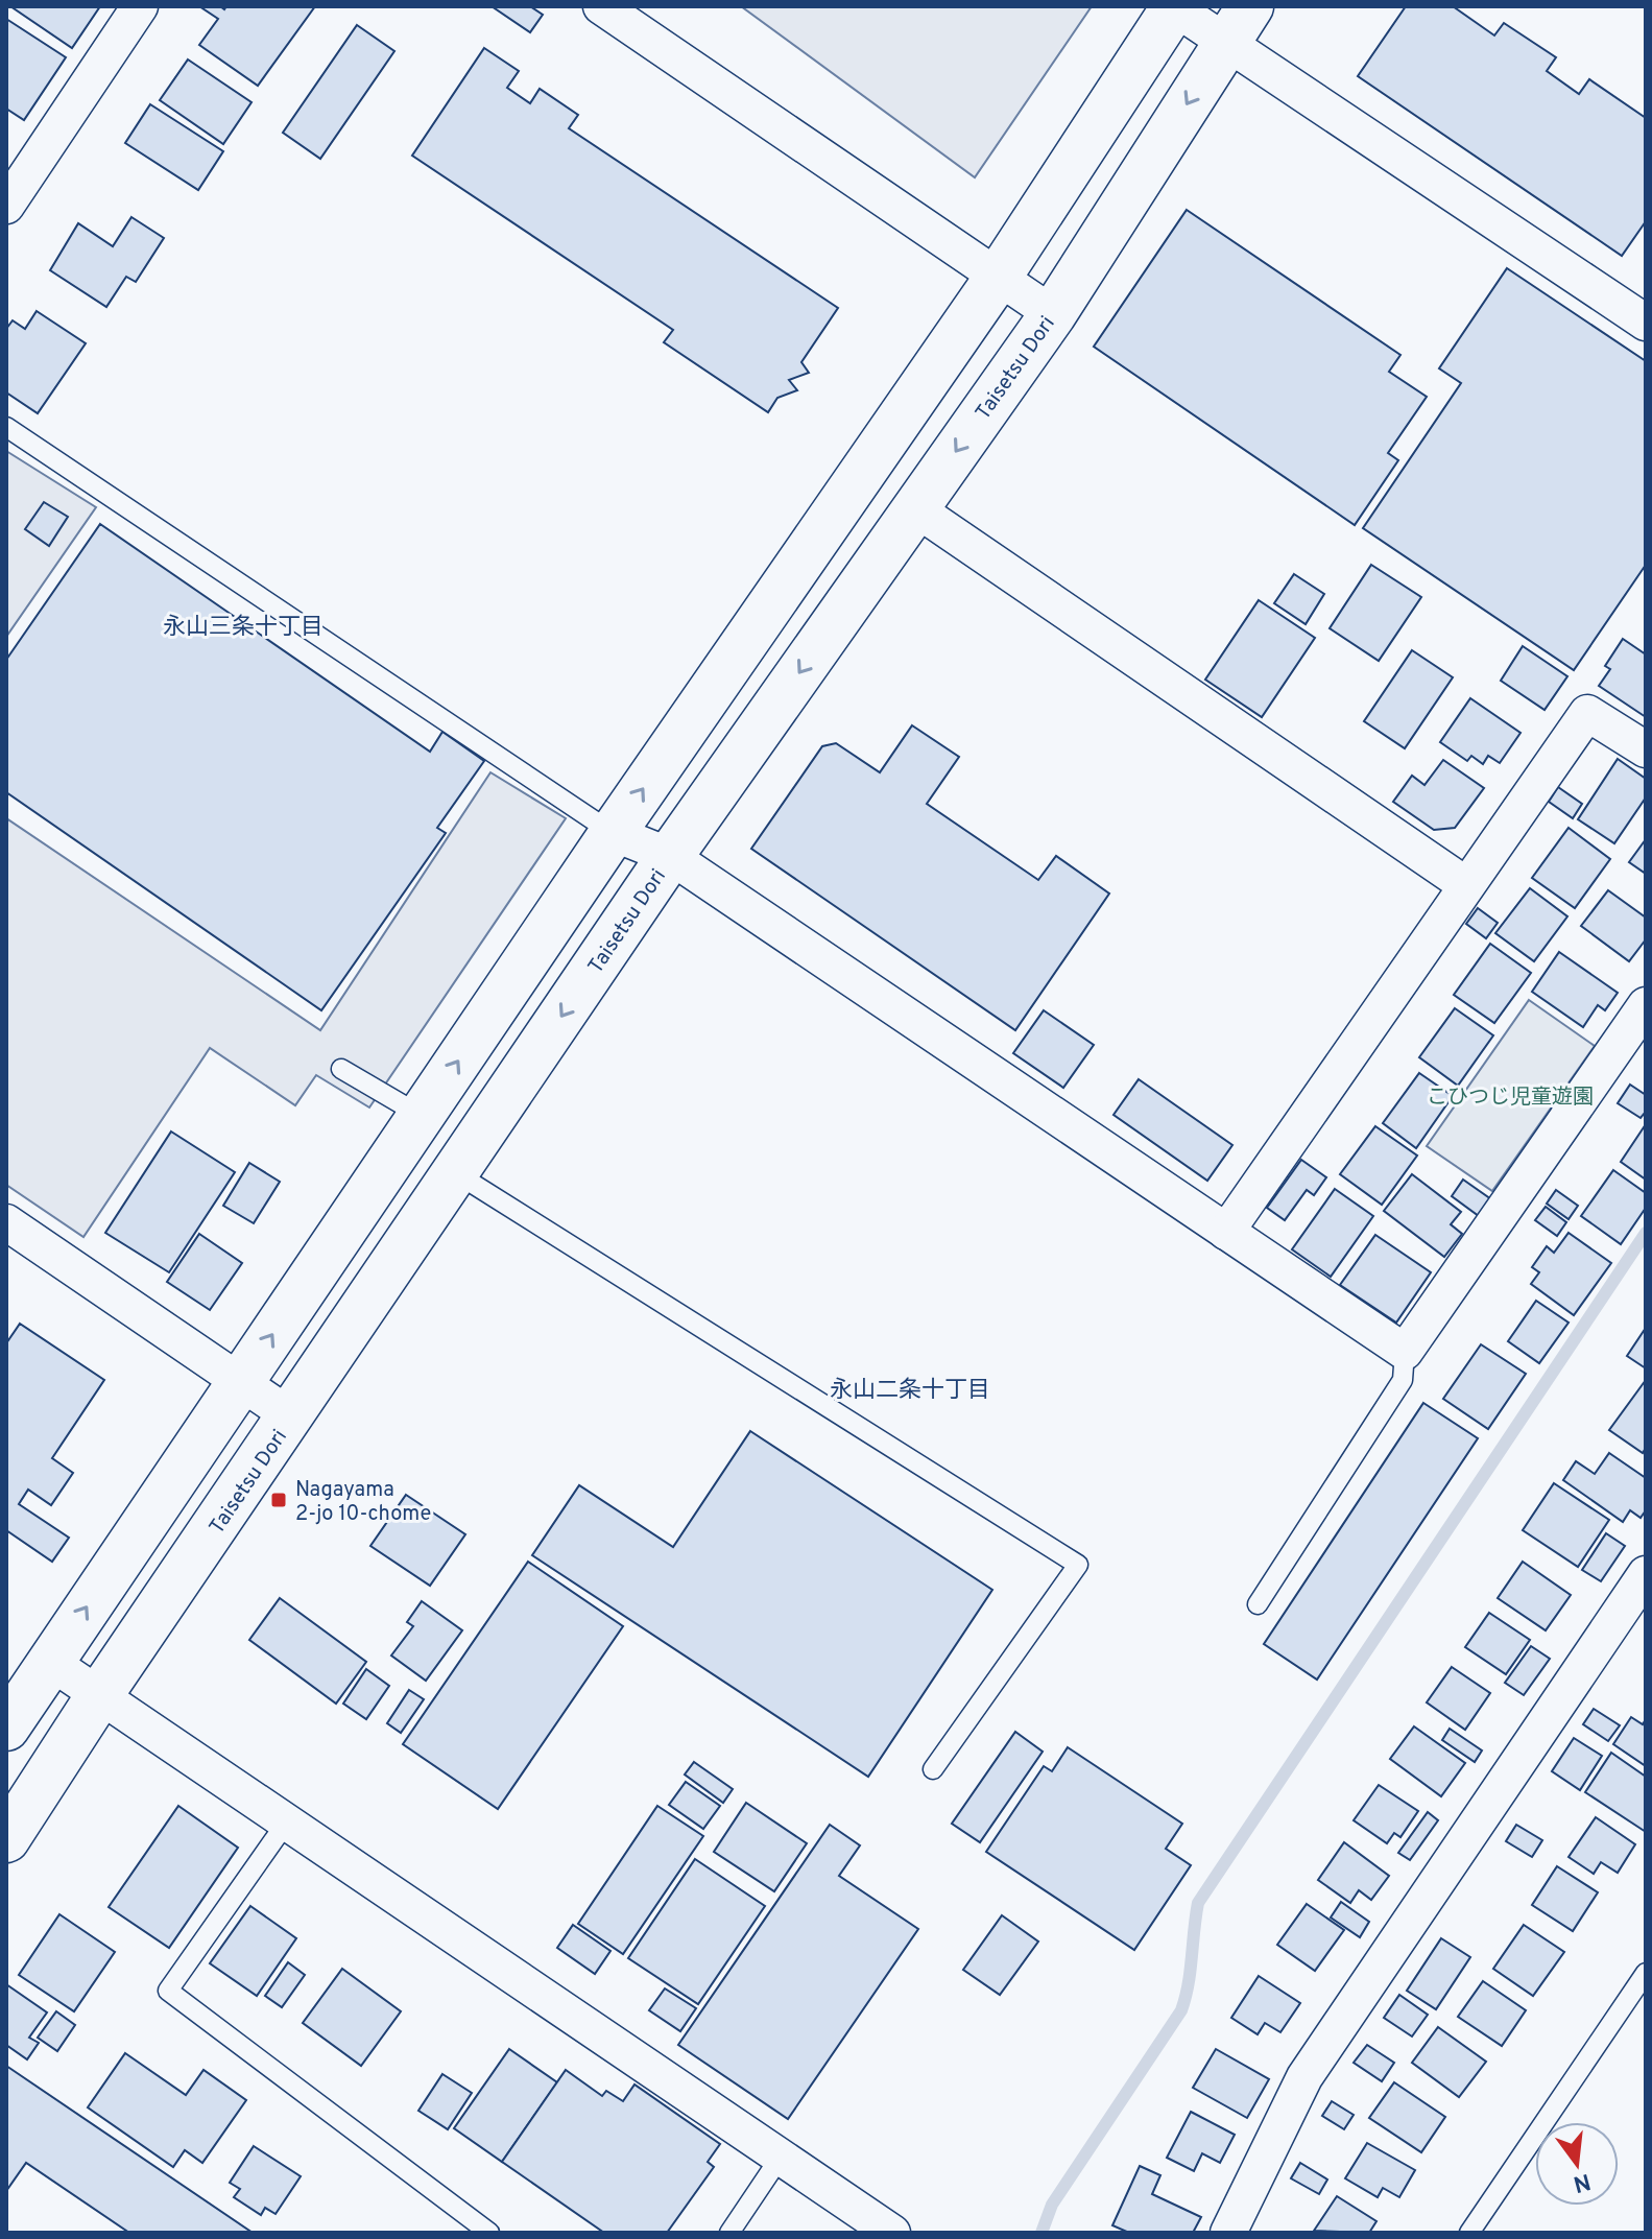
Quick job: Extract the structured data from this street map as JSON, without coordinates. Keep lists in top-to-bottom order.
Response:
{
  "streets": {
    "highway": ["Taisetsu Dori"]
  },
  "districts": ["永山三条十丁目", "永山二条十丁目"],
  "parks": ["こひつじ児童遊園"],
  "places": {
    "transit": ["Nagayama 2-jo 10-chome"]
  },
  "north": "bottom"
}
